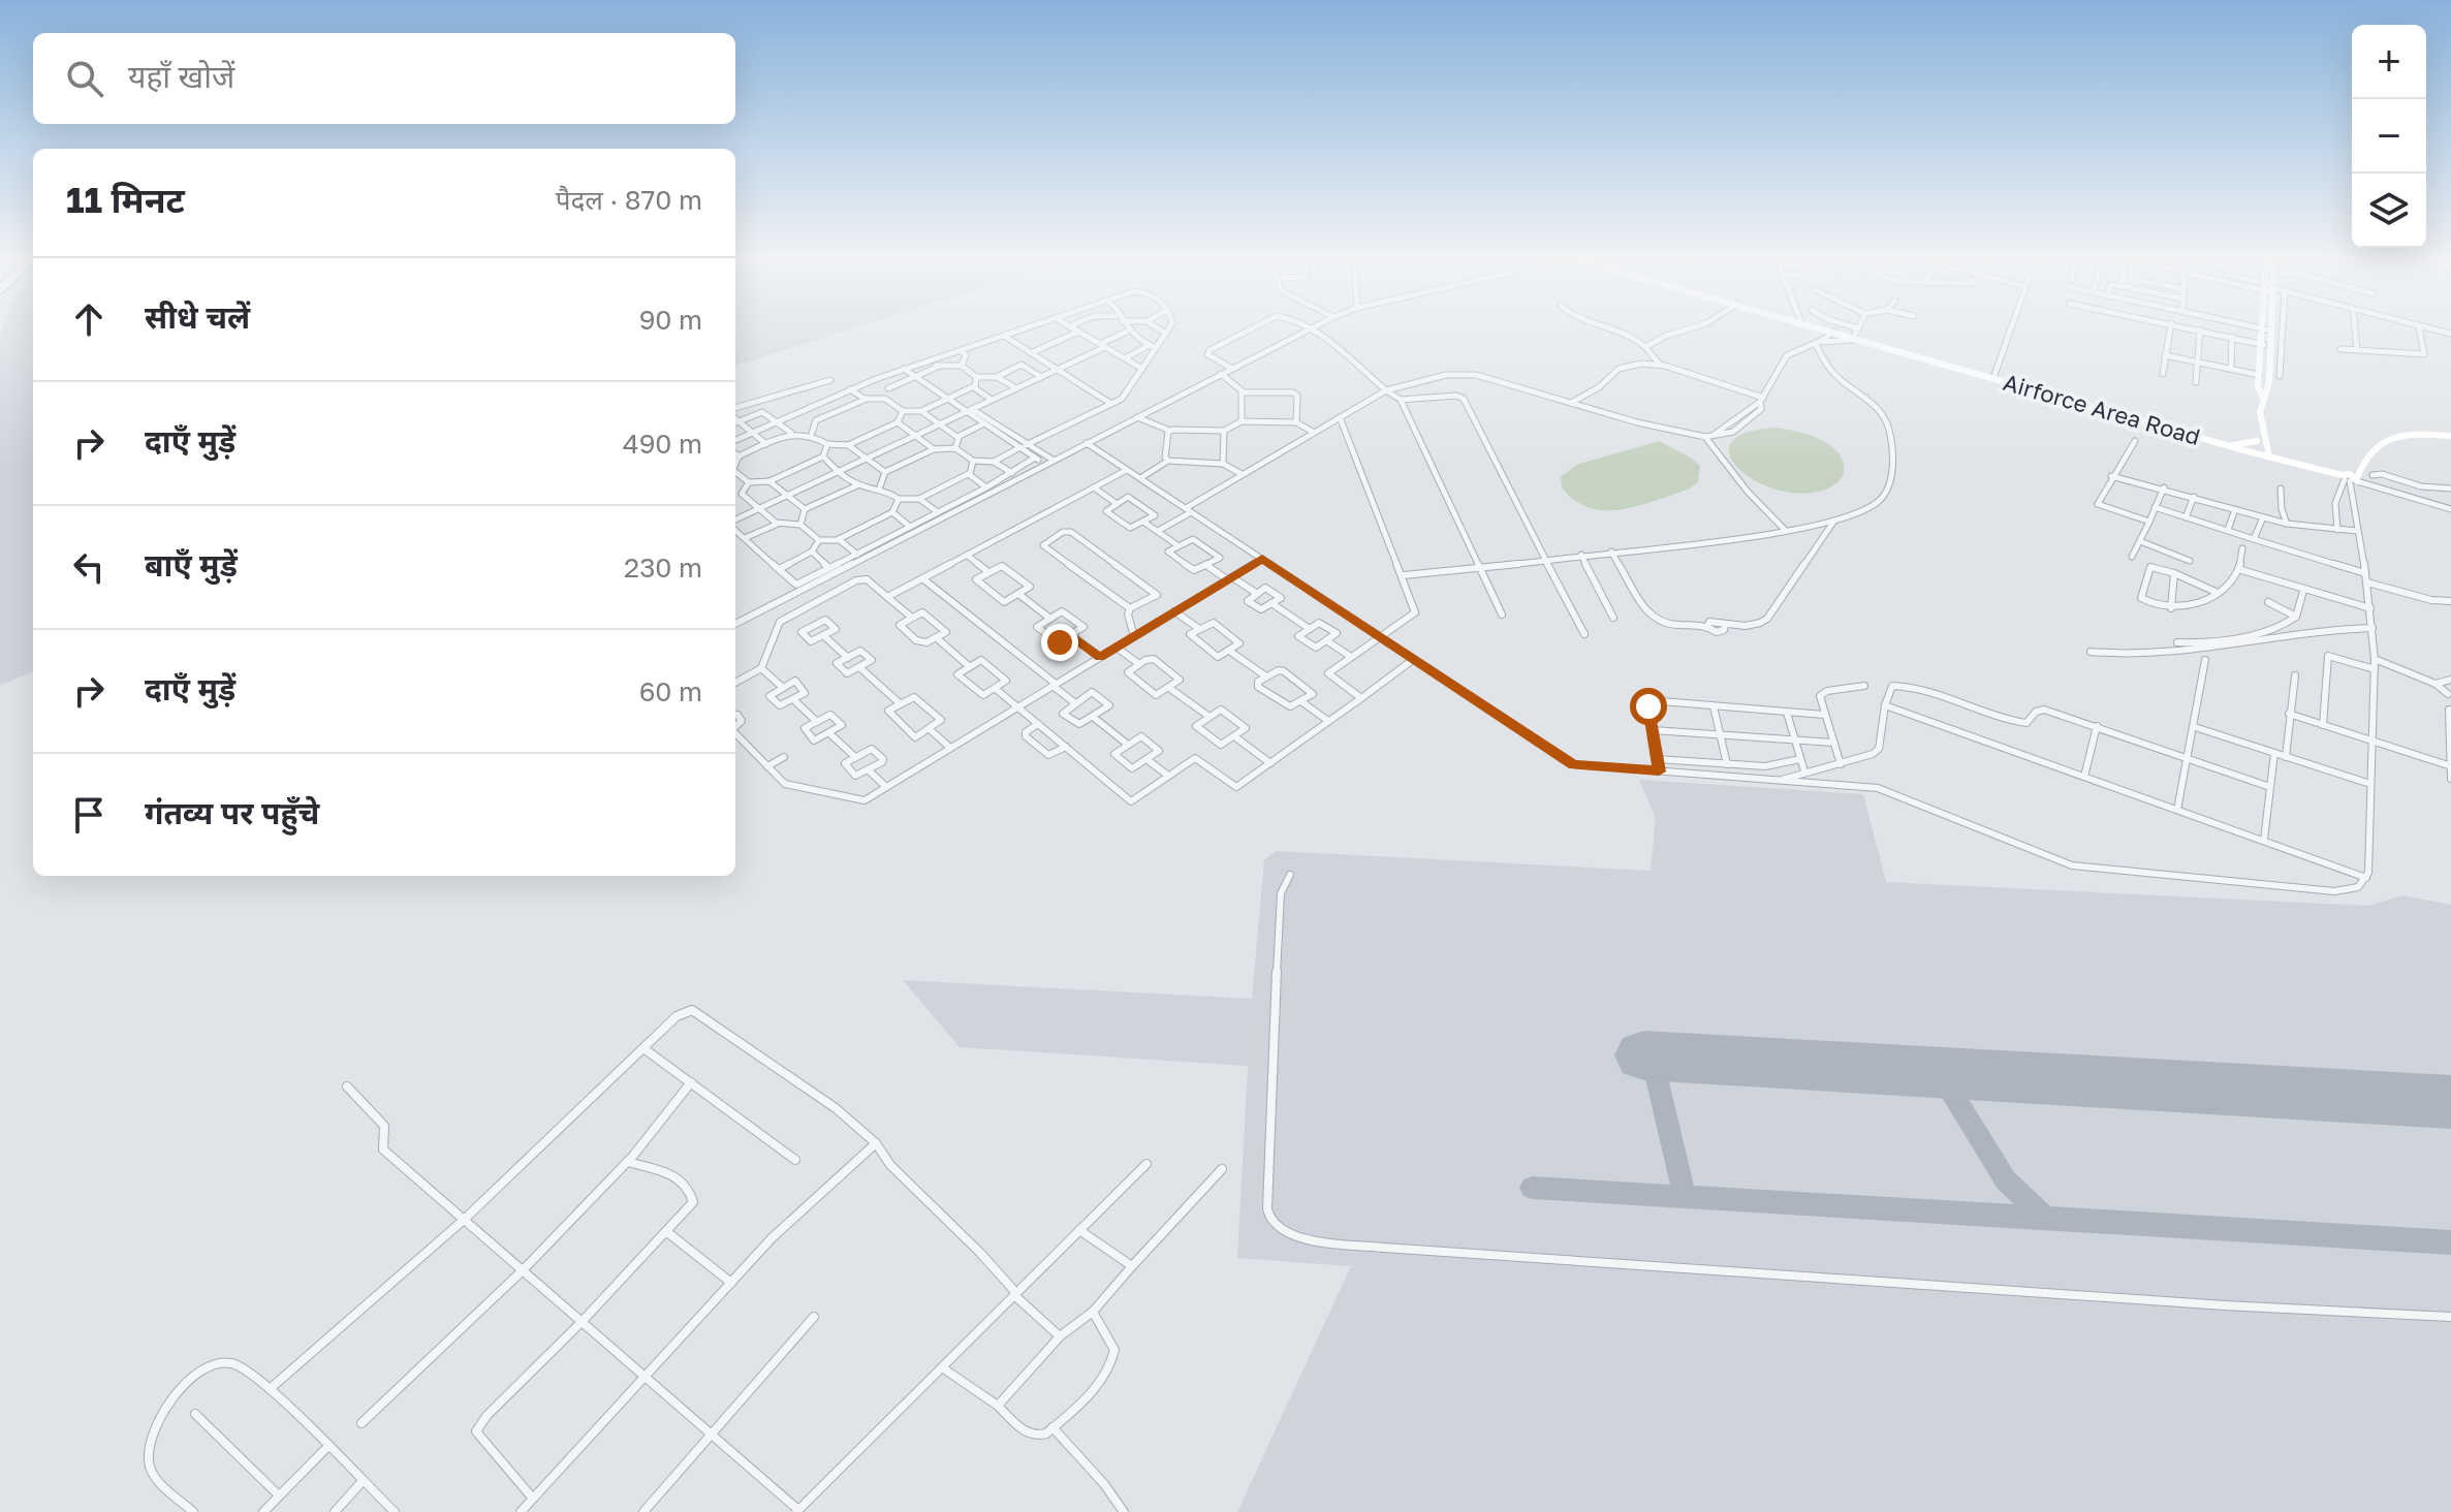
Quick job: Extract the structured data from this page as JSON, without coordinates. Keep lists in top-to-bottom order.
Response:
{
  "streets": {
    "street": ["Airforce Area Road"]
  },
  "page": {
    "map_buttons": ["+", "−"],
    "search": "यहाँ खोजें",
    "heading": ["11 मिनट", "पैदल · 870 m"],
    "list": [
      ["सीधे चलें", "90 m"],
      ["दाएँ मुड़ें", "490 m"],
      ["बाएँ मुड़ें", "230 m"],
      ["दाएँ मुड़ें", "60 m"],
      "गंतव्य पर पहुँचे"
    ]
  }
}
